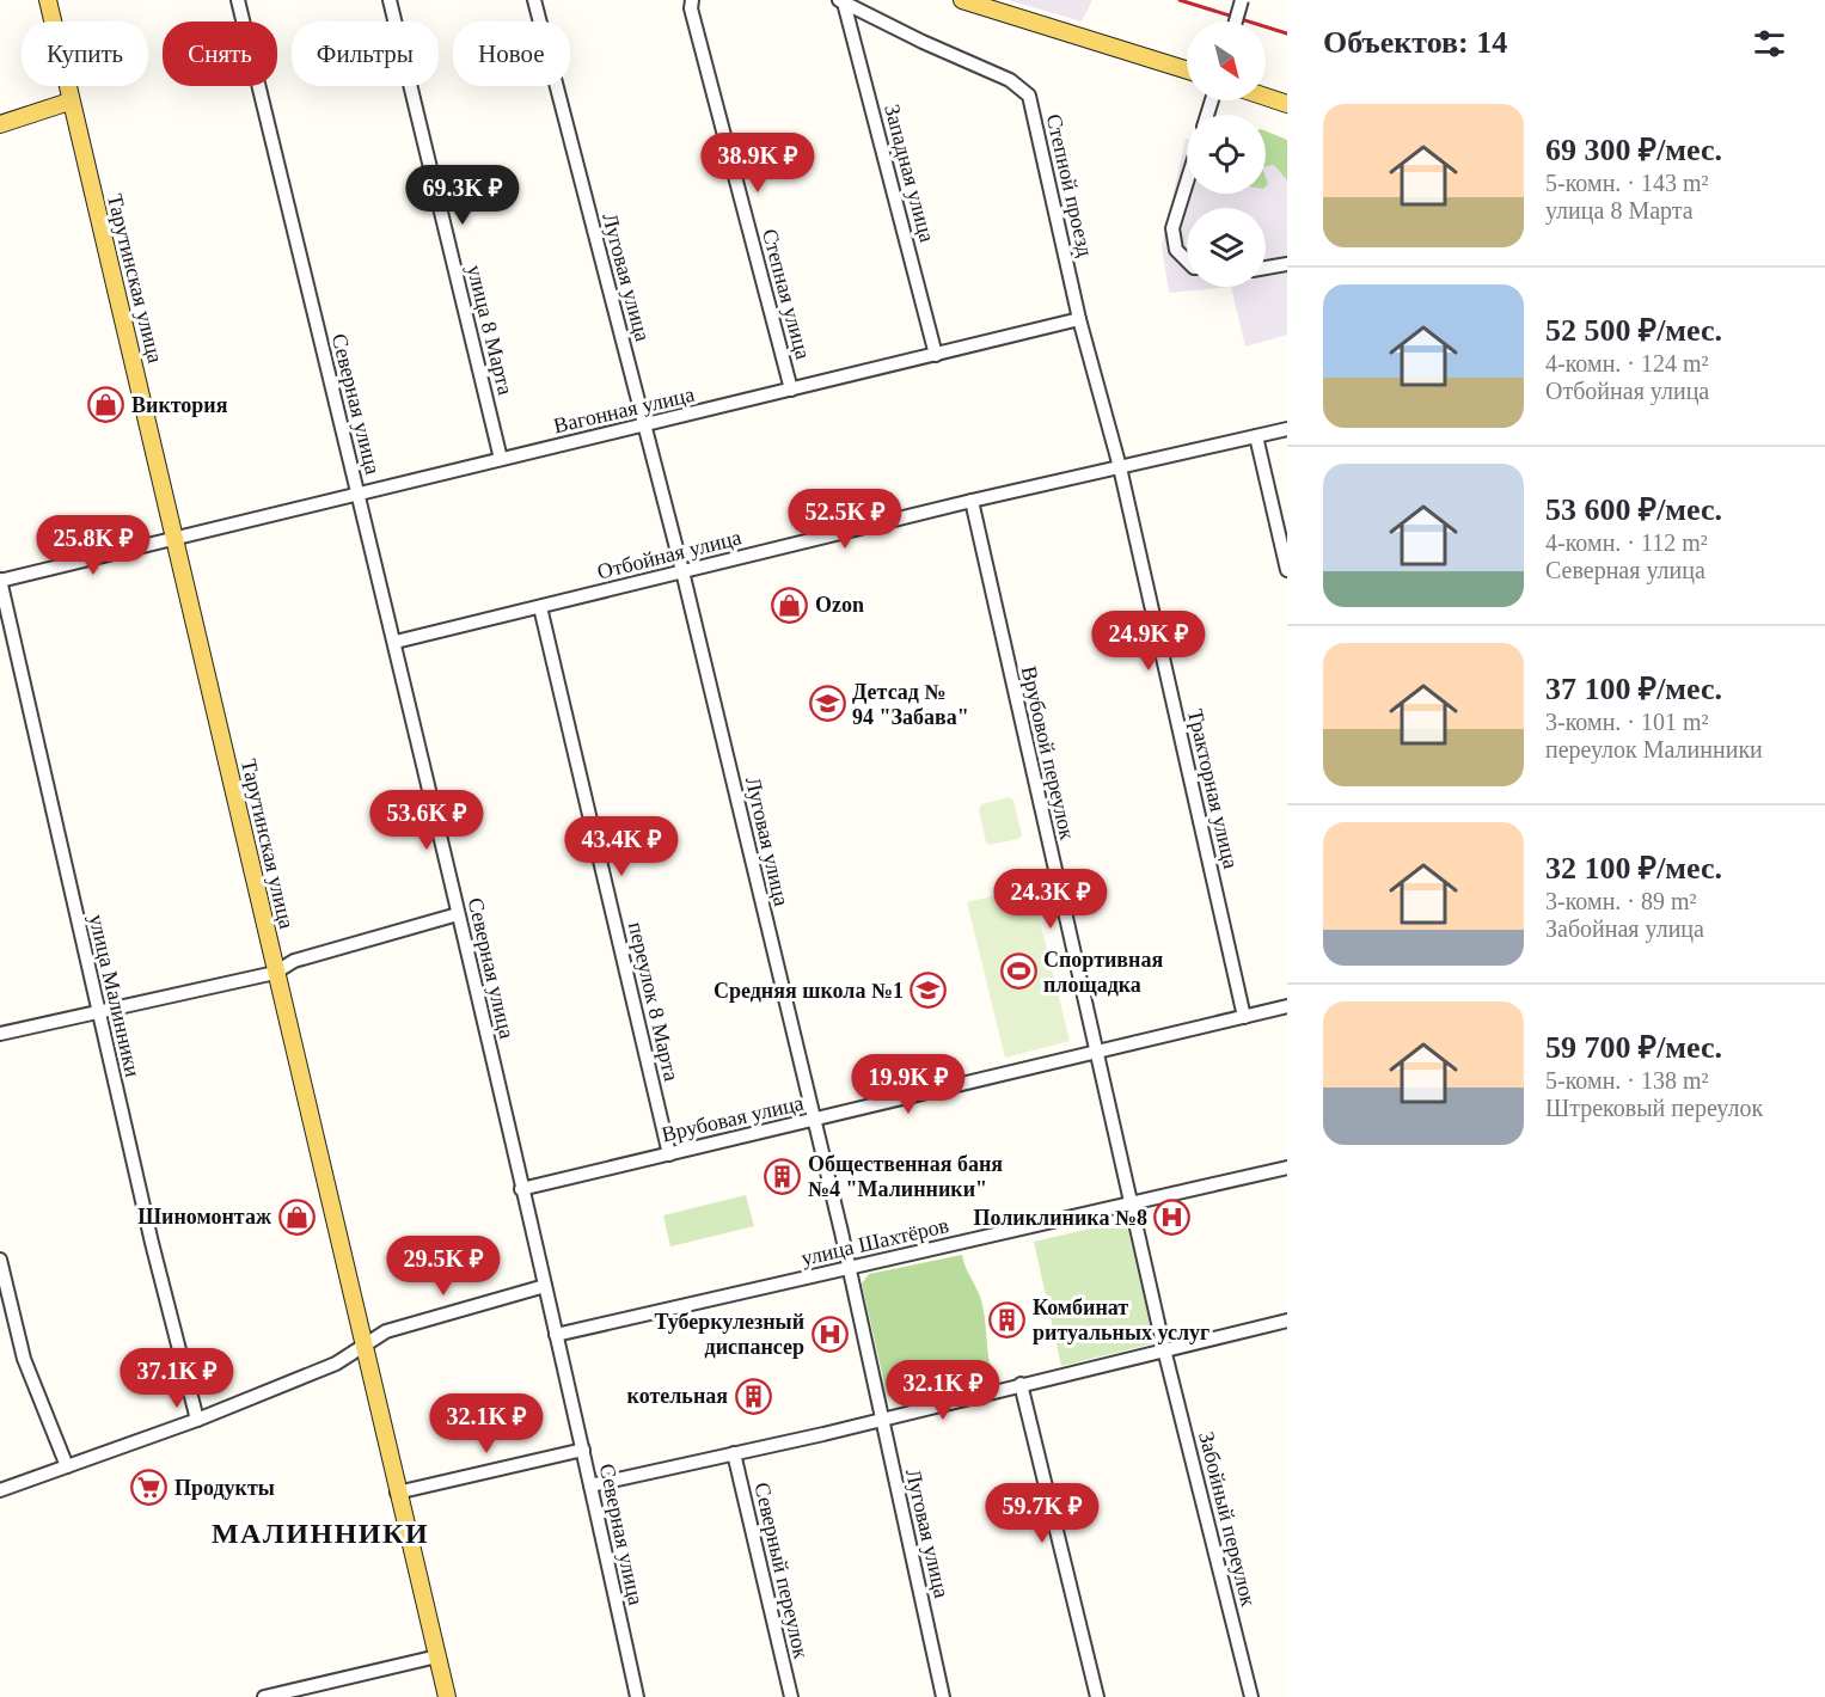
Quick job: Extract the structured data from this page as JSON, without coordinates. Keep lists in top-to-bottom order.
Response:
{
  "streets": {
    "main road": ["Тарутинская улица"],
    "street": [
      "Западная улица",
      "Степной проезд",
      "Луговая улица",
      "Степная улица",
      "улица 8 Марта",
      "Северная улица",
      "Вагонная улица",
      "Отбойная улица",
      "Врубовой переулок",
      "Тракторная улица",
      "улица Малинники",
      "переулок 8 Марта",
      "Врубовая улица",
      "улица Шахтёров",
      "Забойный переулок",
      "Северный переулок"
    ]
  },
  "crossings": [
    ["Западная улица", "Степной проезд"],
    ["Западная улица", "Вагонная улица"],
    ["Степной проезд", "Вагонная улица"],
    ["Степной проезд", "Тракторная улица"],
    ["Луговая улица", "Вагонная улица"],
    ["Луговая улица", "Отбойная улица"],
    ["Луговая улица", "Врубовая улица"],
    ["Луговая улица", "улица Шахтёров"],
    ["Тарутинская улица", "Вагонная улица"],
    ["Степная улица", "Вагонная улица"],
    ["улица 8 Марта", "Вагонная улица"],
    ["Северная улица", "Вагонная улица"],
    ["Северная улица", "Отбойная улица"],
    ["Северная улица", "Врубовая улица"],
    ["Северная улица", "улица Шахтёров"],
    ["Вагонная улица", "Тракторная улица"],
    ["Вагонная улица", "улица Малинники"],
    ["Отбойная улица", "Врубовой переулок"],
    ["Отбойная улица", "Тракторная улица"],
    ["Отбойная улица", "переулок 8 Марта"],
    ["Врубовой переулок", "Врубовая улица"],
    ["Врубовой переулок", "улица Шахтёров"],
    ["Врубовой переулок", "Забойный переулок"],
    ["Тракторная улица", "Врубовая улица"],
    ["переулок 8 Марта", "Врубовая улица"]
  ],
  "districts": ["МАЛИННИКИ"],
  "places": {
    "shop": ["Виктория", "Ozon", "Шиномонтаж"],
    "school or university": ["Детсад № 94 \"Забава\"", "Средняя школа №1"],
    "sports": ["Спортивная площадка"],
    "building": ["Общественная баня №4 \"Малинники\"", "Комбинат ритуальных услуг", "котельная"],
    "hospital": ["Поликлиника №8", "Туберкулезный диспансер"],
    "supermarket": ["Продукты"]
  },
  "north": "bottom right",
  "page": {
    "heading": "Объектов: 14",
    "chip": [
      "Купить",
      "Снять",
      "Фильтры",
      "Новое"
    ],
    "list": [
      {
        "name": "69 300 ₽/мес.",
        "note": "5-комн. · 143 m² · улица 8 Марта"
      },
      {
        "name": "52 500 ₽/мес.",
        "note": "4-комн. · 124 m² · Отбойная улица"
      },
      {
        "name": "53 600 ₽/мес.",
        "note": "4-комн. · 112 m² · Северная улица"
      },
      {
        "name": "37 100 ₽/мес.",
        "note": "3-комн. · 101 m² · переулок Малинники"
      },
      {
        "name": "32 100 ₽/мес.",
        "note": "3-комн. · 89 m² · Забойная улица"
      },
      {
        "name": "59 700 ₽/мес.",
        "note": "5-комн. · 138 m² · Штрековый переулок"
      }
    ],
    "price": [
      "38.9K ₽",
      "69.3K ₽",
      "52.5K ₽",
      "25.8K ₽",
      "24.9K ₽",
      "53.6K ₽",
      "43.4K ₽",
      "24.3K ₽",
      "19.9K ₽",
      "29.5K ₽",
      "37.1K ₽",
      "32.1K ₽",
      "32.1K ₽",
      "59.7K ₽"
    ]
  }
}
